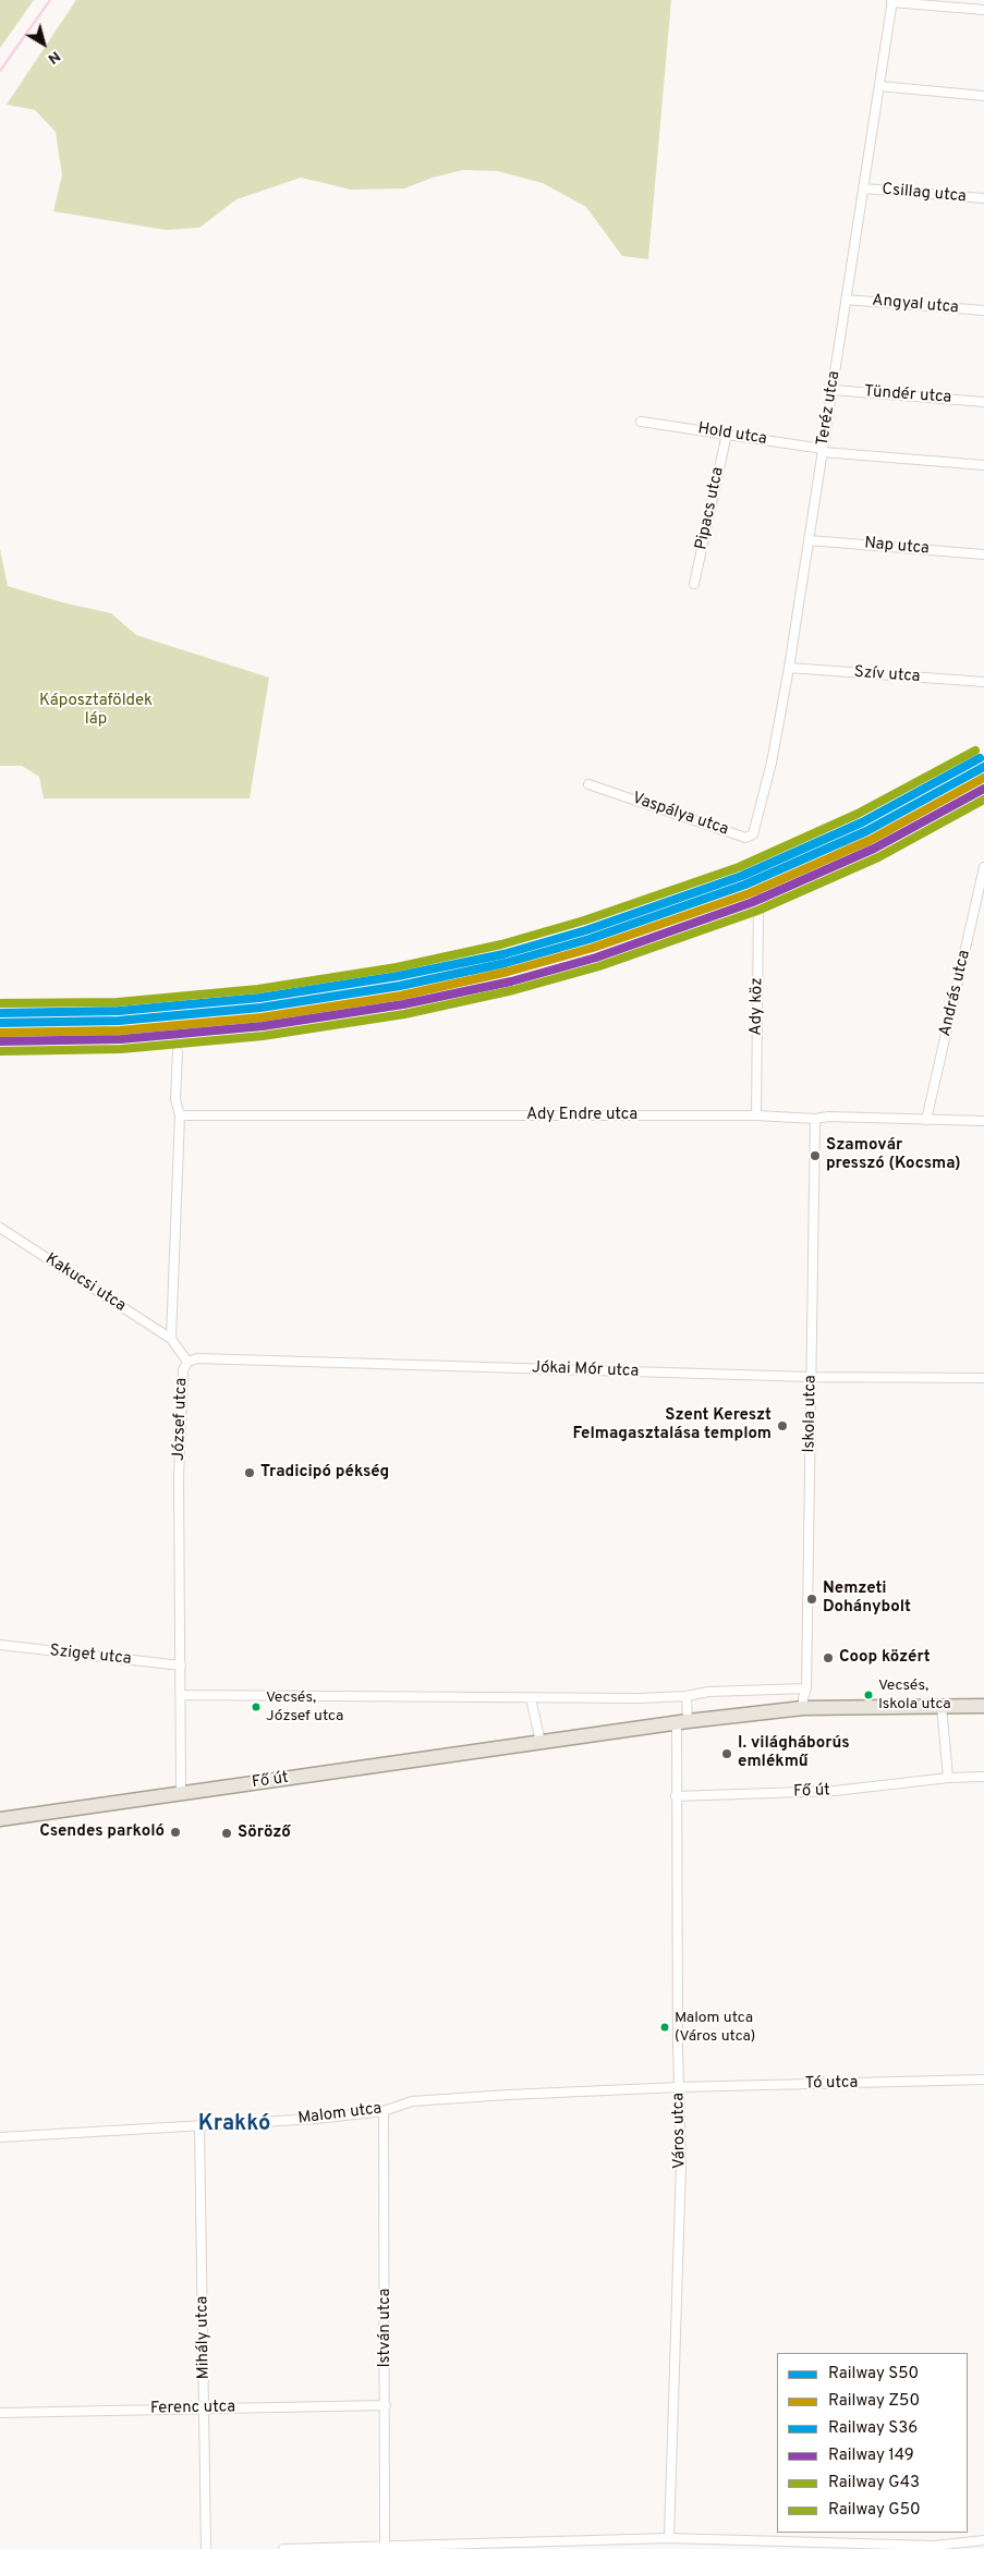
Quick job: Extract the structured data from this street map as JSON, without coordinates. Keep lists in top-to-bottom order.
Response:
{
  "streets": {
    "main road": ["Fő út"],
    "street": [
      "Csillag utca",
      "Angyal utca",
      "Tündér utca",
      "Teréz utca",
      "Hold utca",
      "Pipacs utca",
      "Nap utca",
      "Szív utca",
      "Vaspálya utca",
      "András utca",
      "Ady köz",
      "Ady Endre utca",
      "Kakucsi utca",
      "Jókai Mór utca",
      "Iskola utca",
      "József utca",
      "Sziget utca",
      "Tó utca",
      "Malom utca",
      "Város utca",
      "István utca",
      "Mihály utca",
      "Ferenc utca"
    ]
  },
  "crossings": [
    ["Csillag utca", "Teréz utca"],
    ["Angyal utca", "Teréz utca"],
    ["Tündér utca", "Teréz utca"],
    ["Teréz utca", "Hold utca"],
    ["Teréz utca", "Nap utca"],
    ["Teréz utca", "Szív utca"],
    ["Teréz utca", "Vaspálya utca"],
    ["Hold utca", "Pipacs utca"],
    ["András utca", "Ady Endre utca"],
    ["Ady köz", "Ady Endre utca"],
    ["Ady Endre utca", "Iskola utca"],
    ["Kakucsi utca", "József utca"],
    ["Jókai Mór utca", "Iskola utca"],
    ["Jókai Mór utca", "József utca"],
    ["Iskola utca", "Fő út"],
    ["József utca", "Sziget utca"],
    ["József utca", "Fő út"],
    ["Fő út", "Város utca"],
    ["Tó utca", "Malom utca"],
    ["Tó utca", "Város utca"],
    ["Malom utca", "Város utca"],
    ["Malom utca", "István utca"],
    ["Malom utca", "Mihály utca"],
    ["István utca", "Ferenc utca"],
    ["Mihály utca", "Ferenc utca"]
  ],
  "districts": ["Krakkó"],
  "parks": ["Káposztaföldek láp"],
  "places": [
    "Szamovár presszó (Kocsma)",
    "Szent Kereszt Felmagasztalása templom",
    "Tradicipó pékség",
    "Nemzeti Dohánybolt",
    "Coop közért",
    "Vecsés, Iskola utca",
    "Vecsés, József utca",
    "I. világháborús emlékmű",
    "Csendes parkoló",
    "Söröző",
    "Malom utca (Város utca)"
  ],
  "lines": [
    "rail line G43",
    "rail line S36",
    "rail line S50",
    "rail line Z50",
    "rail line 149",
    "rail line G50"
  ],
  "legend": [
    "Railway S50",
    "Railway Z50",
    "Railway S36",
    "Railway 149",
    "Railway G43",
    "Railway G50"
  ],
  "north": "bottom right"
}
